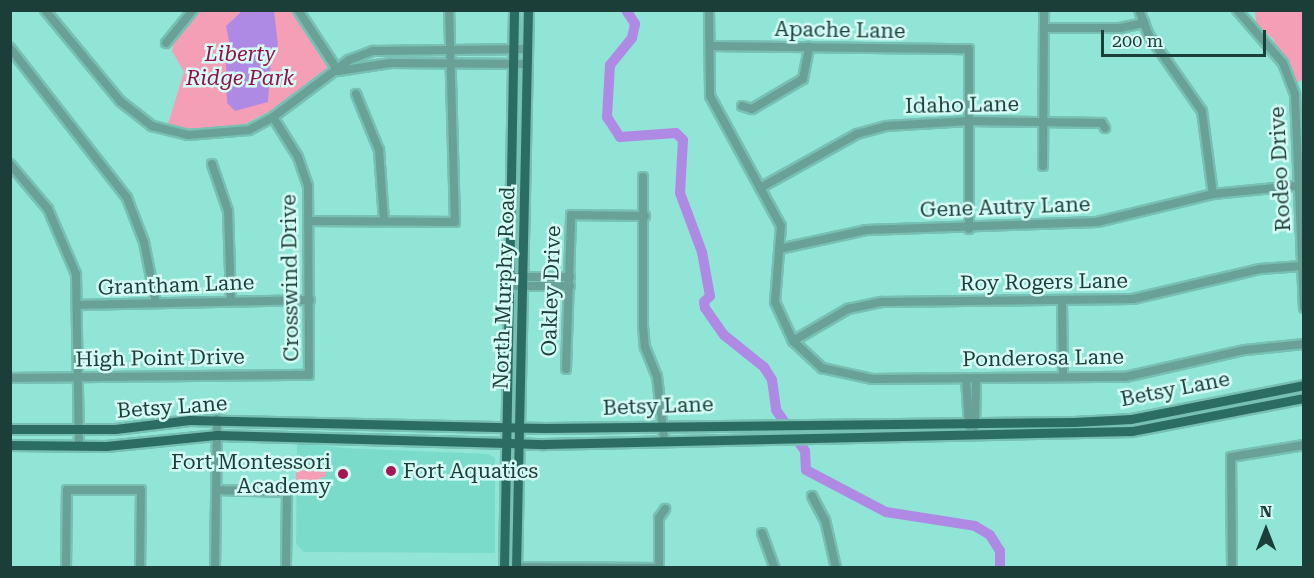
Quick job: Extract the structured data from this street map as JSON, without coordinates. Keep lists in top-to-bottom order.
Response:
{
  "streets": {
    "main road": ["North Murphy Road", "Betsy Lane"],
    "street": [
      "Apache Lane",
      "Idaho Lane",
      "Rodeo Drive",
      "Gene Autry Lane",
      "Crosswind Drive",
      "Roy Rogers Lane",
      "Grantham Lane",
      "Oakley Drive",
      "High Point Drive",
      "Ponderosa Lane"
    ]
  },
  "crossings": [
    ["Apache Lane", "Idaho Lane"],
    ["Rodeo Drive", "Gene Autry Lane"],
    ["Rodeo Drive", "Roy Rogers Lane"],
    ["Crosswind Drive", "Grantham Lane"],
    ["Crosswind Drive", "High Point Drive"],
    ["Roy Rogers Lane", "Ponderosa Lane"],
    ["North Murphy Road", "Betsy Lane"]
  ],
  "parks": ["Liberty Ridge Park"],
  "places": ["Fort Aquatics", "Fort Montessori Academy"],
  "scale_bar": "200 m",
  "north": "top"
}
